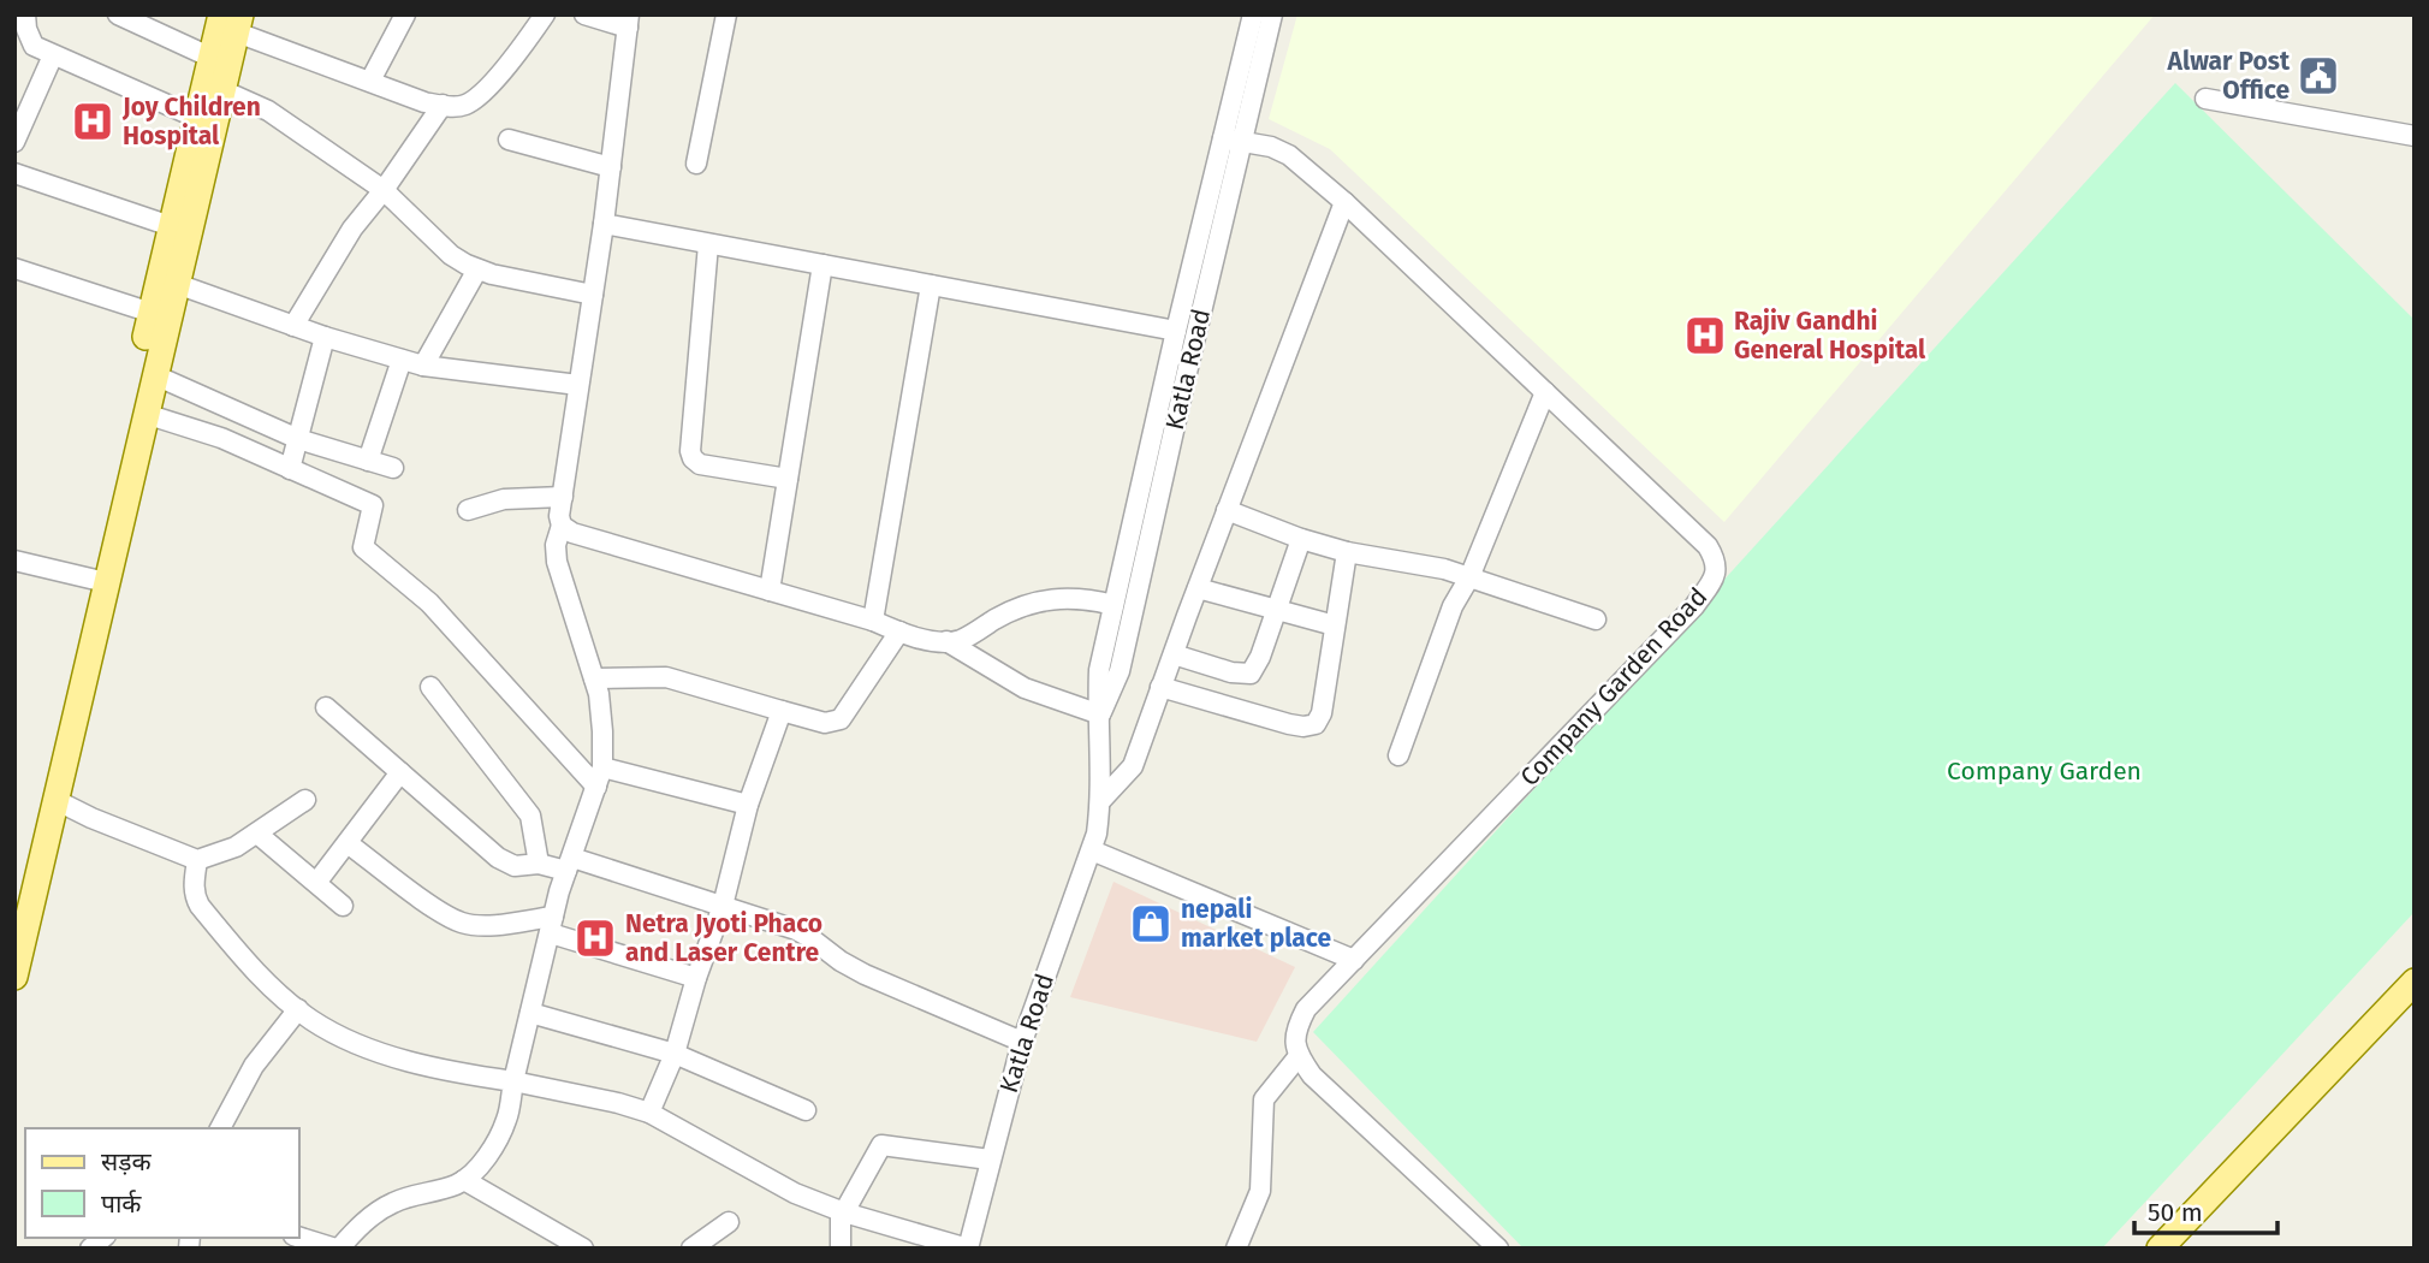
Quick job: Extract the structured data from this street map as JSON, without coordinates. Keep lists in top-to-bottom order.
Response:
{
  "streets": {
    "street": ["Katla Road", "Company Garden Road"]
  },
  "crossings": [
    ["Katla Road", "Company Garden Road"]
  ],
  "parks": ["Company Garden"],
  "places": {
    "public building": ["Alwar Post Office"],
    "hospital": ["Joy Children Hospital", "Rajiv Gandhi General Hospital", "Netra Jyoti Phaco and Laser Centre"],
    "shop": ["nepali market place"]
  },
  "legend": ["सड़क", "पार्क"],
  "scale_bar": "50 m"
}
